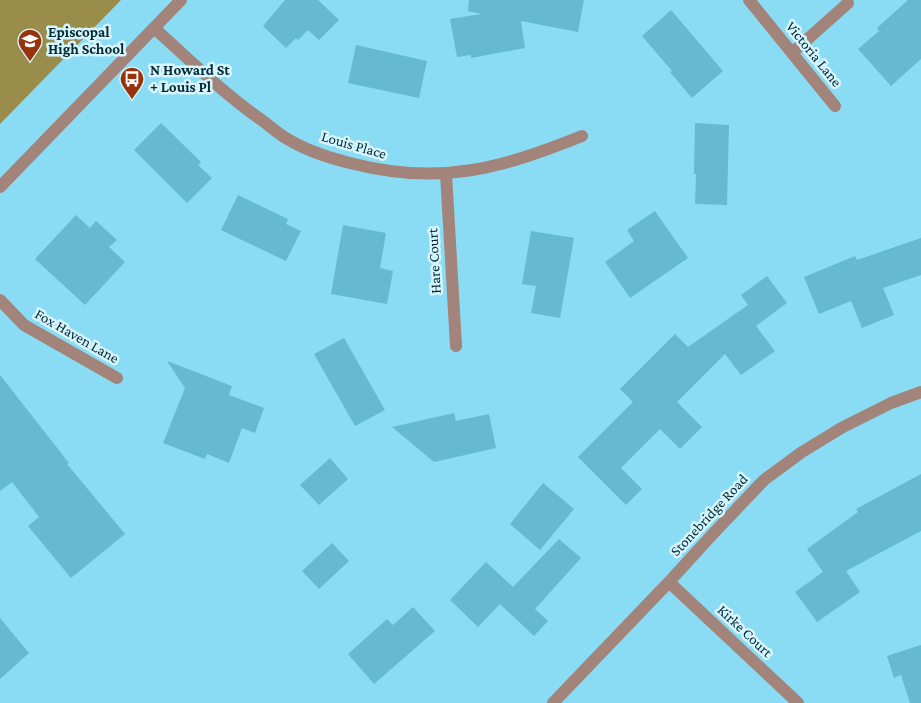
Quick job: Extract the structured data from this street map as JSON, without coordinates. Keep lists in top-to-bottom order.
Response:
{
  "streets": {
    "street": [
      "Victoria Lane",
      "Louis Place",
      "Hare Court",
      "Fox Haven Lane",
      "Stonebridge Road",
      "Kirke Court"
    ]
  },
  "crossings": [
    ["Louis Place", "Hare Court"],
    ["Stonebridge Road", "Kirke Court"]
  ],
  "places": {
    "school or university": ["Episcopal High School"],
    "bus stop": ["N Howard St + Louis Pl"]
  }
}
